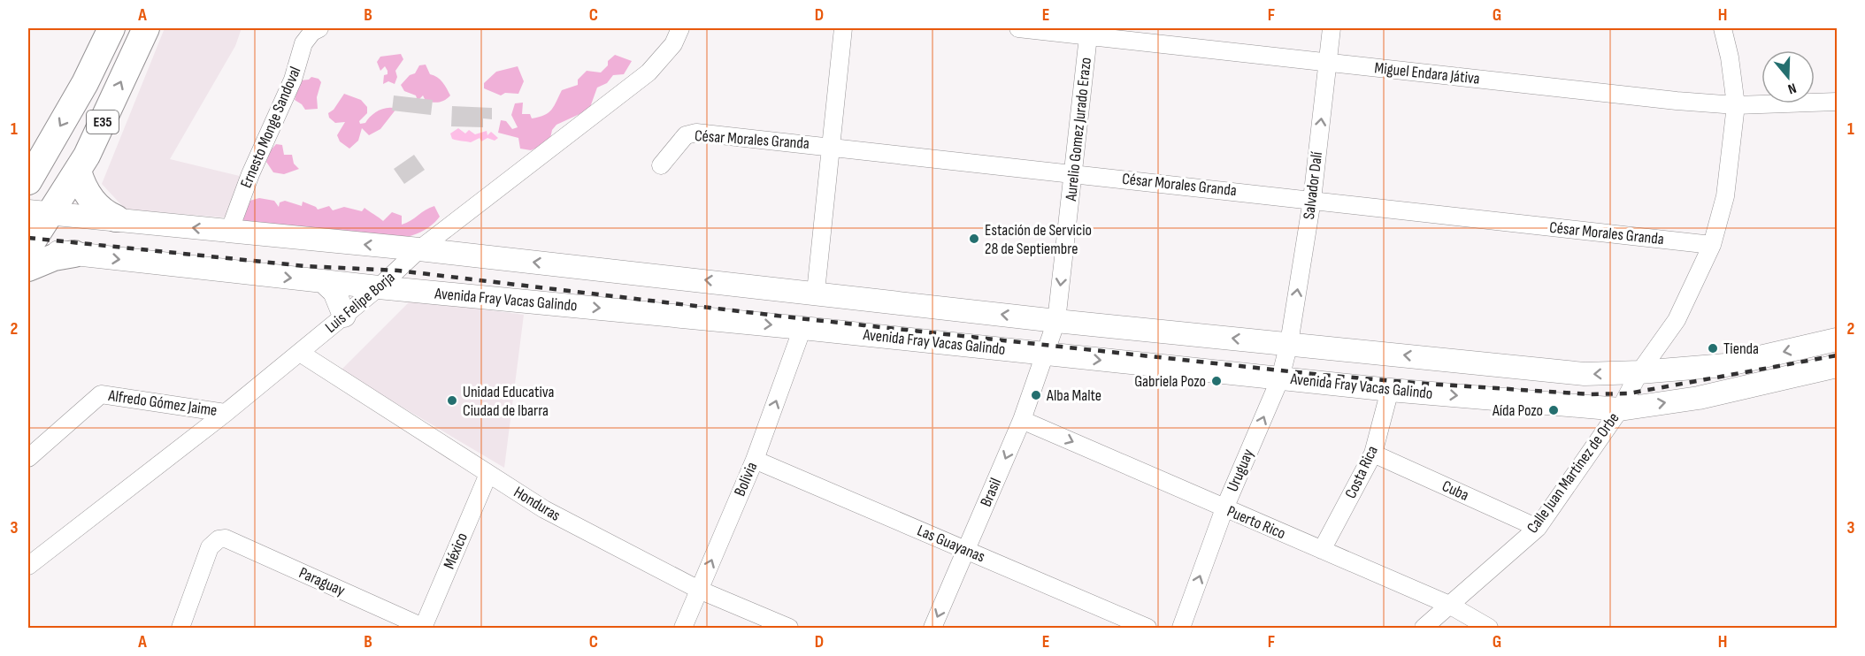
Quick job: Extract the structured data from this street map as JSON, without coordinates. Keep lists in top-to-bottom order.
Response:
{
  "streets": {
    "highway": ["E35"],
    "main road": ["Avenida Fray Vacas Galindo"],
    "street": [
      "Miguel Endara Játiva",
      "Ernesto Monge Sandoval",
      "Aurelio Gomez Jurado Erazo",
      "César Morales Granda",
      "Salvador Dalí",
      "Luis Felipe Borja",
      "Alfredo Gómez Jaime",
      "Uruguay",
      "Costa Rica",
      "Calle Juan Martinez de Orbe",
      "Bolivia",
      "Cuba",
      "Brasil",
      "Honduras",
      "Puerto Rico",
      "Las Guayanas",
      "México",
      "Paraguay"
    ]
  },
  "crossings": [
    ["Miguel Endara Játiva", "Aurelio Gomez Jurado Erazo"],
    ["Miguel Endara Játiva", "Salvador Dalí"],
    ["Miguel Endara Játiva", "Calle Juan Martinez de Orbe"],
    ["E35", "Avenida Fray Vacas Galindo"],
    ["Aurelio Gomez Jurado Erazo", "César Morales Granda"],
    ["Aurelio Gomez Jurado Erazo", "Avenida Fray Vacas Galindo"],
    ["Aurelio Gomez Jurado Erazo", "Brasil"],
    ["César Morales Granda", "Salvador Dalí"],
    ["César Morales Granda", "Calle Juan Martinez de Orbe"],
    ["Salvador Dalí", "Uruguay"],
    ["Avenida Fray Vacas Galindo", "Luis Felipe Borja"],
    ["Avenida Fray Vacas Galindo", "Uruguay"],
    ["Avenida Fray Vacas Galindo", "Costa Rica"],
    ["Avenida Fray Vacas Galindo", "Calle Juan Martinez de Orbe"],
    ["Avenida Fray Vacas Galindo", "Bolivia"],
    ["Avenida Fray Vacas Galindo", "Brasil"],
    ["Luis Felipe Borja", "Alfredo Gómez Jaime"],
    ["Luis Felipe Borja", "Honduras"],
    ["Uruguay", "Puerto Rico"],
    ["Costa Rica", "Cuba"],
    ["Costa Rica", "Puerto Rico"],
    ["Calle Juan Martinez de Orbe", "Cuba"],
    ["Calle Juan Martinez de Orbe", "Puerto Rico"],
    ["Bolivia", "Honduras"],
    ["Bolivia", "Las Guayanas"],
    ["Brasil", "Puerto Rico"],
    ["Brasil", "Las Guayanas"],
    ["Honduras", "México"],
    ["México", "Paraguay"]
  ],
  "one_way": [
    "Aurelio Gomez Jurado Erazo",
    "Salvador Dalí",
    "Uruguay",
    "Bolivia",
    "Brasil",
    "Puerto Rico"
  ],
  "places": [
    "Estación de Servicio 28 de Septiembre",
    "Tienda",
    "Gabriela Pozo",
    "Alba Malte",
    "Unidad Educativa Ciudad de Ibarra",
    "Aída Pozo"
  ],
  "north": "bottom",
  "grid": {
    "columns": [
      "A",
      "B",
      "C",
      "D",
      "E",
      "F",
      "G",
      "H"
    ],
    "rows": ["1", "2", "3"]
  }
}
